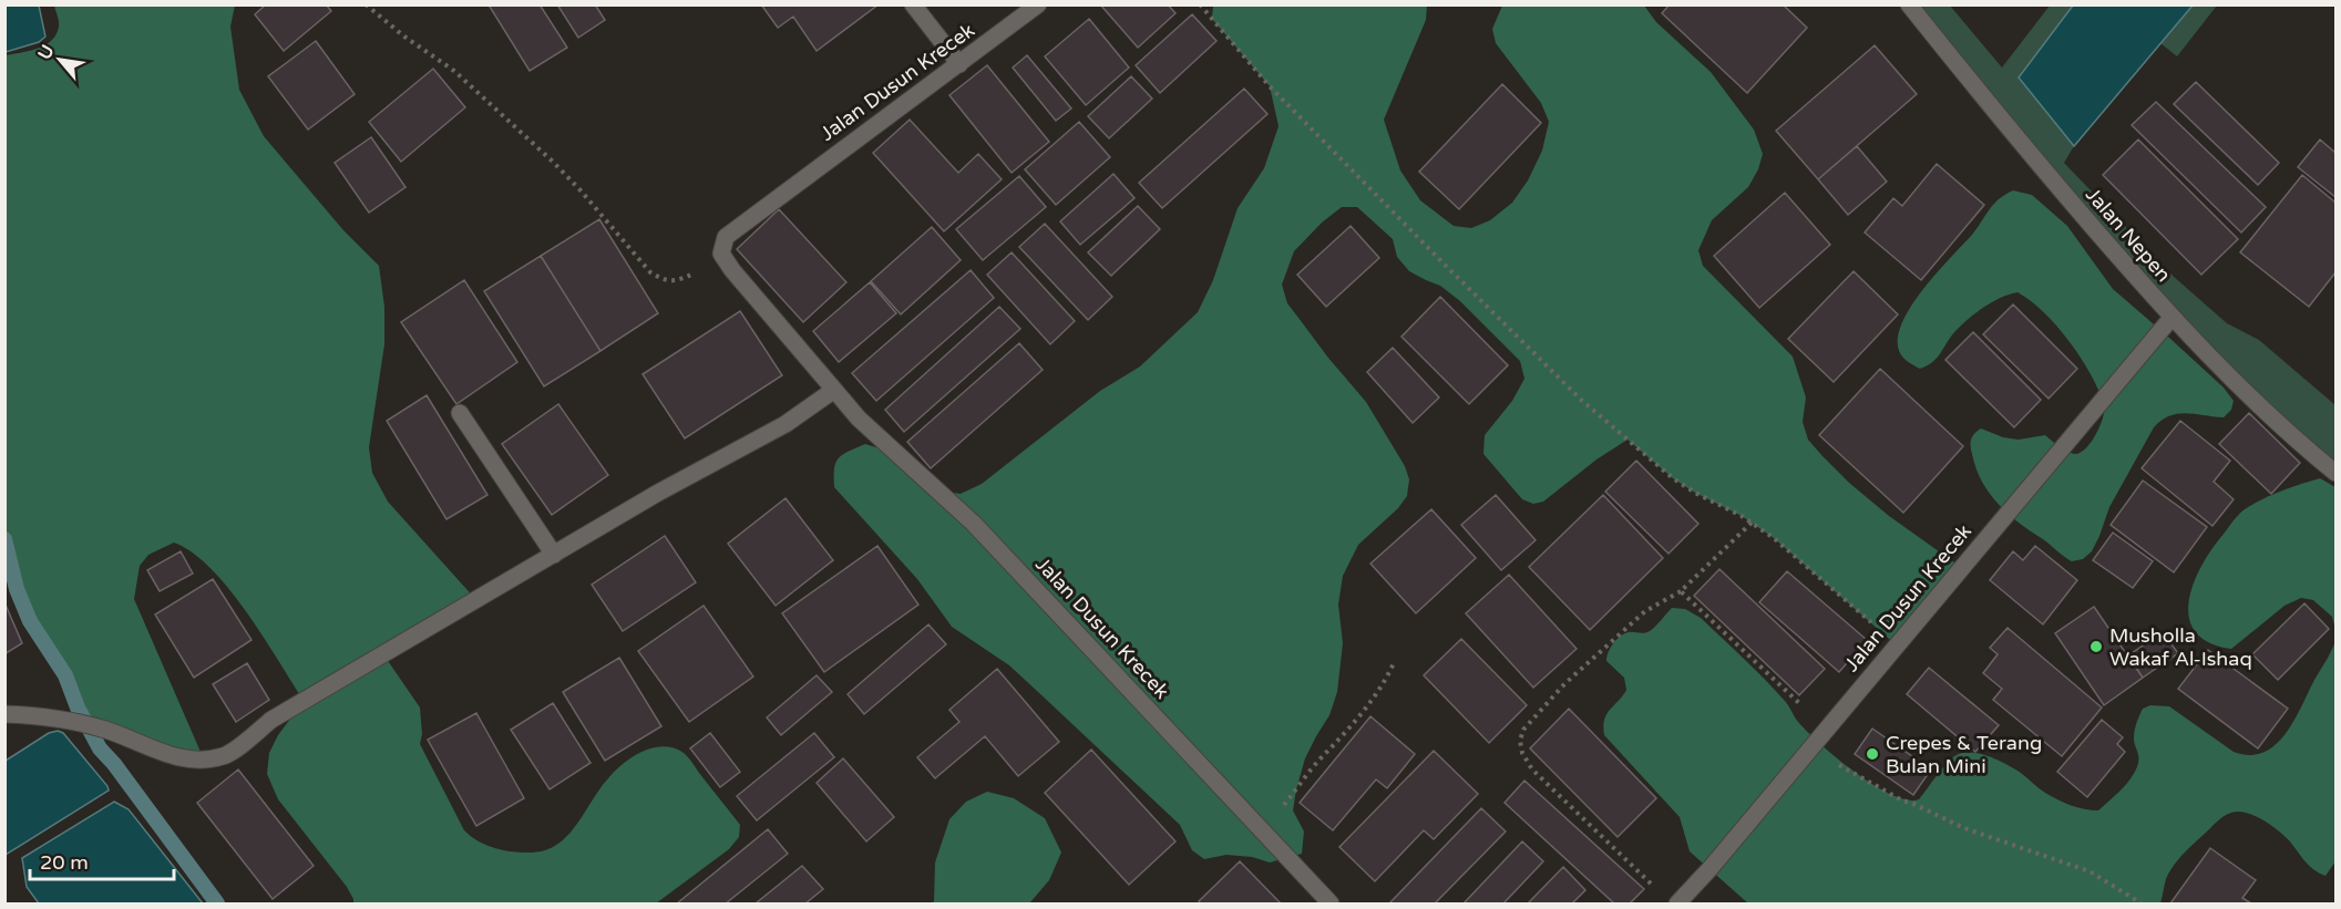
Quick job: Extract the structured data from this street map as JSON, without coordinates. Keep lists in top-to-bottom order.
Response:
{
  "streets": {
    "street": ["Jalan Dusun Krecek", "Jalan Nepen"]
  },
  "crossings": [
    ["Jalan Dusun Krecek", "Jalan Nepen"]
  ],
  "places": ["Musholla Wakaf Al-Ishaq", "Crepes & Terang Bulan Mini"],
  "scale_bar": "20 m",
  "north": "top left"
}
